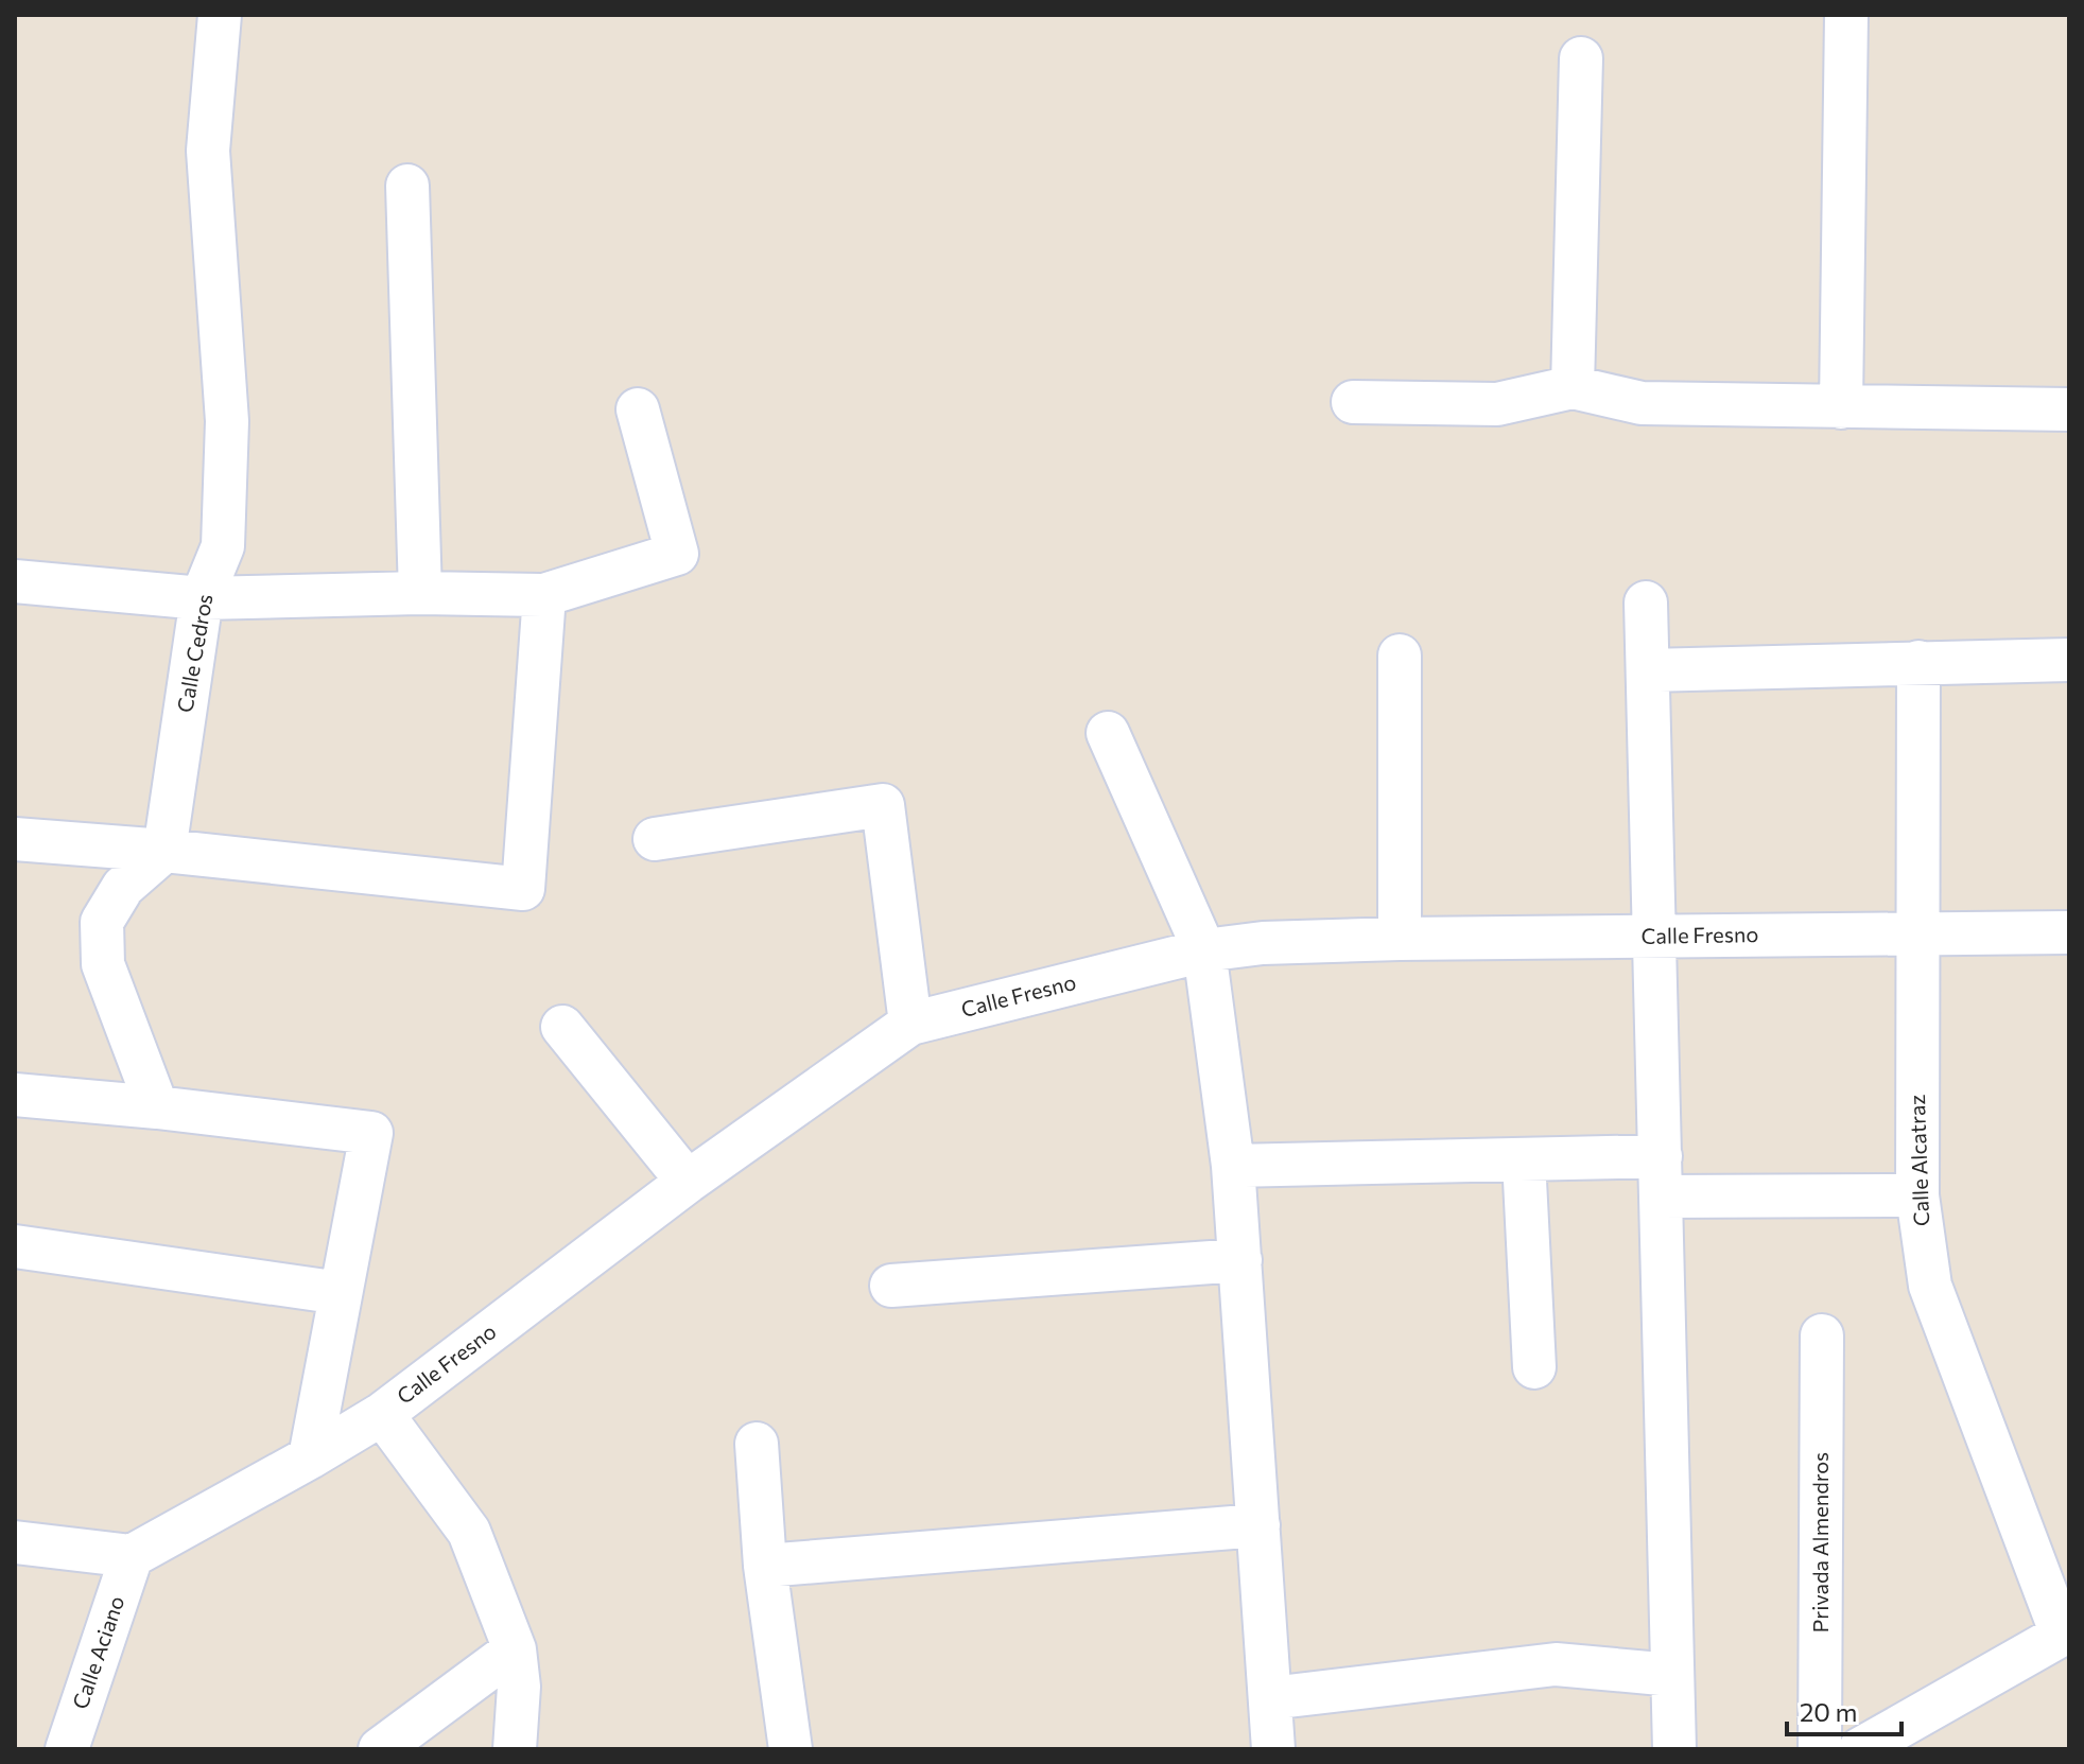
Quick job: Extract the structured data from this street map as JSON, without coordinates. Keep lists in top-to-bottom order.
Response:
{
  "streets": {
    "street": [
      "Calle Cedros",
      "Calle Fresno",
      "Calle Alcatraz",
      "Privada Almendros",
      "Calle Aciano"
    ]
  },
  "crossings": [
    ["Calle Fresno", "Calle Alcatraz"],
    ["Calle Fresno", "Calle Aciano"]
  ],
  "scale_bar": "20 m"
}
